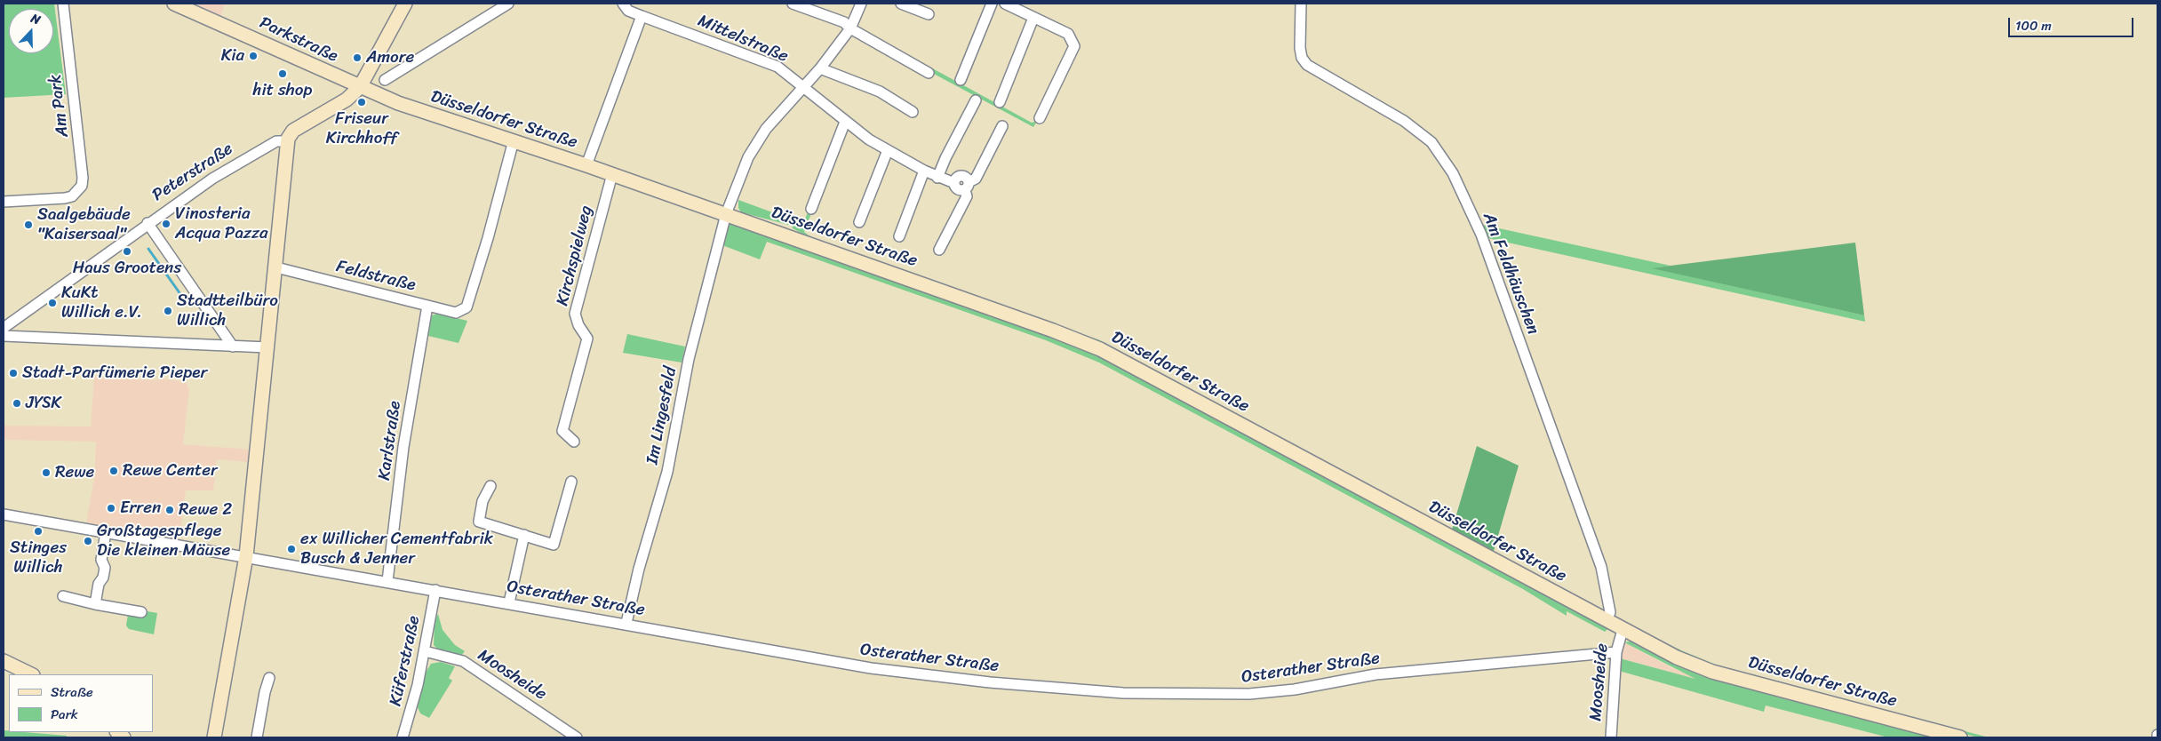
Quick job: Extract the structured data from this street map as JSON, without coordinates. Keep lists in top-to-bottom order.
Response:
{
  "streets": {
    "main road": ["Parkstraße", "Düsseldorfer Straße"],
    "street": [
      "Mittelstraße",
      "Am Park",
      "Peterstraße",
      "Kirchspielweg",
      "Am Feldhäuschen",
      "Feldstraße",
      "Im Lingesfeld",
      "Karlstraße",
      "Osterather Straße",
      "Küferstraße",
      "Moosheide"
    ]
  },
  "crossings": [
    ["Mittelstraße", "Im Lingesfeld"],
    ["Parkstraße", "Düsseldorfer Straße"],
    ["Düsseldorfer Straße", "Kirchspielweg"],
    ["Düsseldorfer Straße", "Am Feldhäuschen"],
    ["Düsseldorfer Straße", "Feldstraße"],
    ["Düsseldorfer Straße", "Im Lingesfeld"],
    ["Düsseldorfer Straße", "Moosheide"],
    ["Feldstraße", "Karlstraße"],
    ["Im Lingesfeld", "Osterather Straße"],
    ["Karlstraße", "Osterather Straße"],
    ["Osterather Straße", "Küferstraße"],
    ["Osterather Straße", "Moosheide"],
    ["Küferstraße", "Moosheide"]
  ],
  "places": [
    "Kia",
    "Amore",
    "hit shop",
    "Friseur Kirchhoff",
    "Vinosteria Acqua Pazza",
    "Saalgebäude \"Kaisersaal\"",
    "Haus Grootens",
    "KuKt Willich e.V.",
    "Stadtteilbüro Willich",
    "Stadt-Parfümerie Pieper",
    "JYSK",
    "Rewe Center",
    "Rewe",
    "Erren",
    "Rewe 2",
    "Stinges Willich",
    "Großtagespflege Die kleinen Mäuse",
    "ex Willicher Cementfabrik Busch & Jenner"
  ],
  "legend": ["Straße", "Park"],
  "scale_bar": "100 m",
  "north": "top"
}
